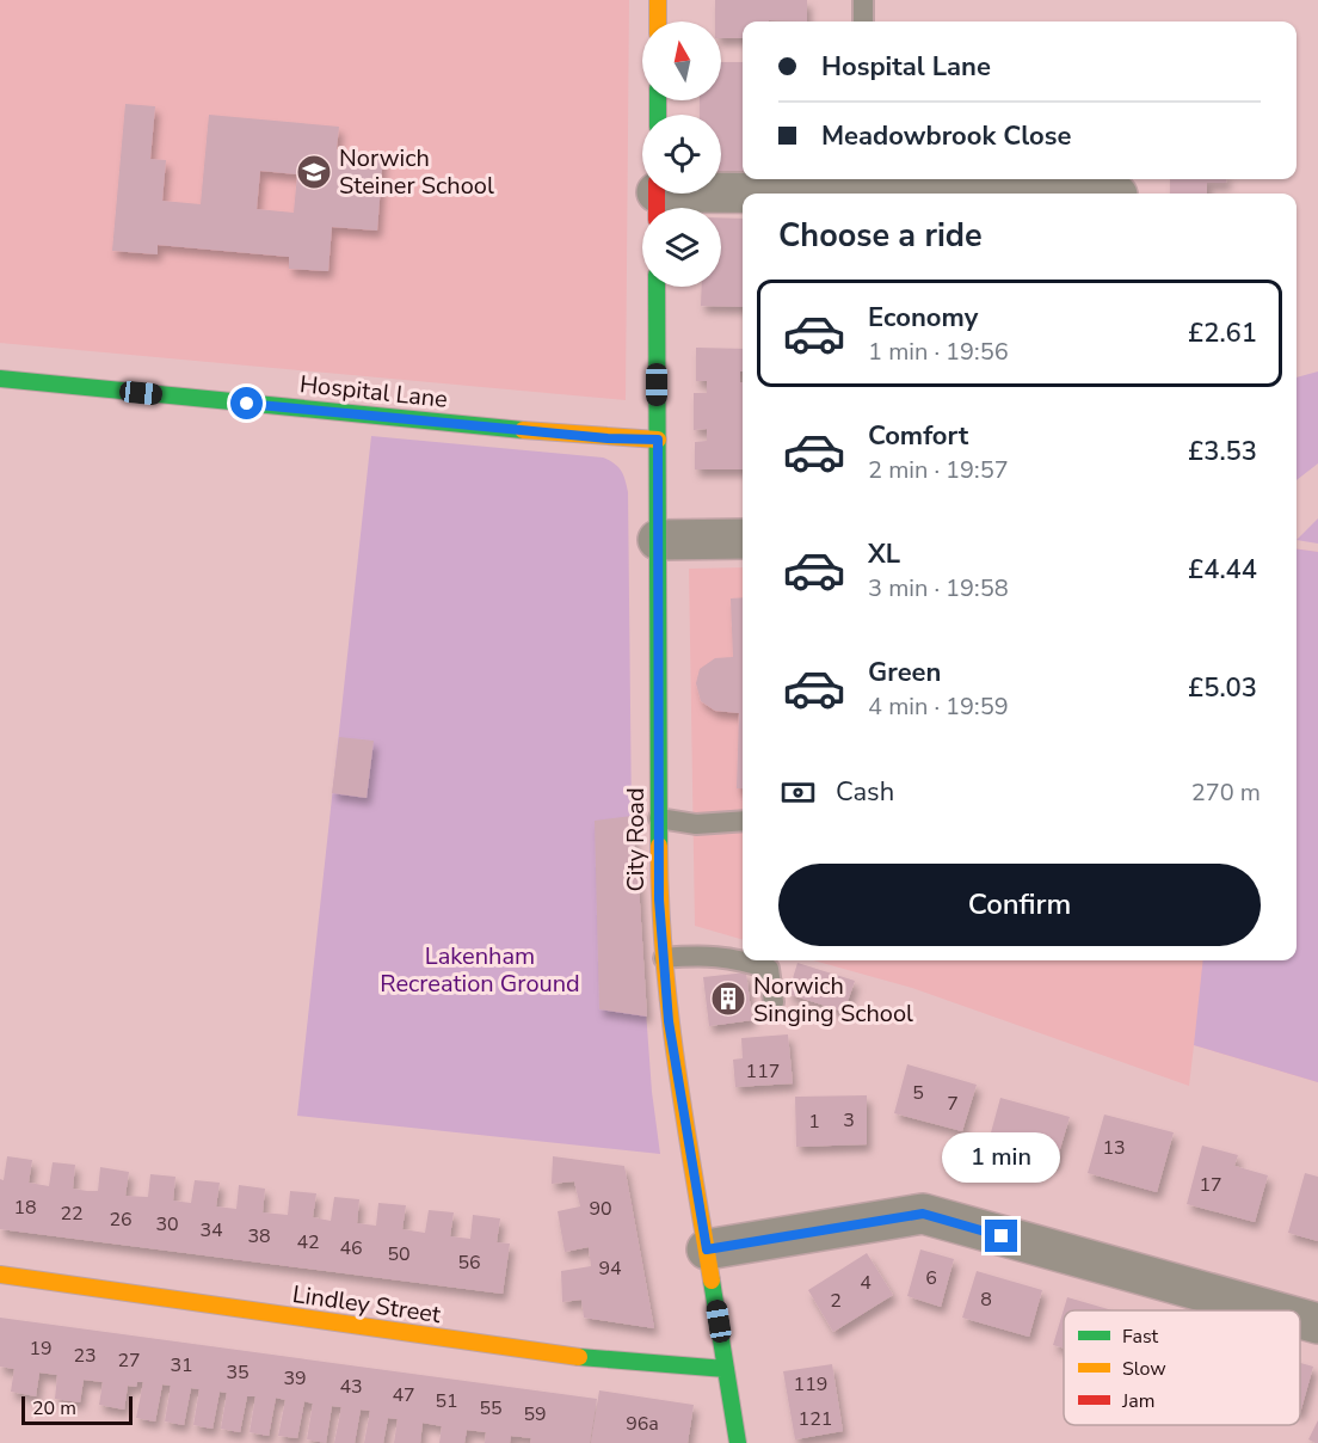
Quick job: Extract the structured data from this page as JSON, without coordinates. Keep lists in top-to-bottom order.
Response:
{
  "streets": {
    "street": ["Hospital Lane", "City Road", "Lindley Street"]
  },
  "crossings": [
    ["Hospital Lane", "City Road"],
    ["City Road", "Lindley Street"]
  ],
  "parks": ["Lakenham Recreation Ground"],
  "places": {
    "school or university": ["Norwich Steiner School"],
    "building": ["Norwich Singing School"]
  },
  "house_numbers": [
    "117",
    "5",
    "7",
    "3",
    "1",
    "13",
    "17",
    "18",
    "90",
    "22",
    "26",
    "30",
    "34",
    "38",
    "42",
    "46",
    "50",
    "56",
    "94",
    "6",
    "4",
    "8",
    "2",
    "19",
    "23",
    "27",
    "31",
    "35",
    "39",
    "119",
    "43",
    "47",
    "51",
    "55",
    "59",
    "121",
    "96a"
  ],
  "legend": ["Fast", "Slow", "Jam"],
  "scale_bar": "20 m",
  "north": "top",
  "page": {
    "banner": ["Hospital Lane", "Meadowbrook Close"],
    "heading": "Choose a ride",
    "list": [
      {
        "name": "Economy",
        "note": "1 min · 19:56",
        "value": "£2.61"
      },
      {
        "name": "Comfort",
        "note": "2 min · 19:57",
        "value": "£3.53"
      },
      {
        "name": "XL",
        "note": "3 min · 19:58",
        "value": "£4.44"
      },
      {
        "name": "Green",
        "note": "4 min · 19:59",
        "value": "£5.03"
      }
    ],
    "pay": ["Cash", "270 m"],
    "buttons": "Confirm",
    "bubble": "1 min",
    "scale": "20 m"
  }
}
